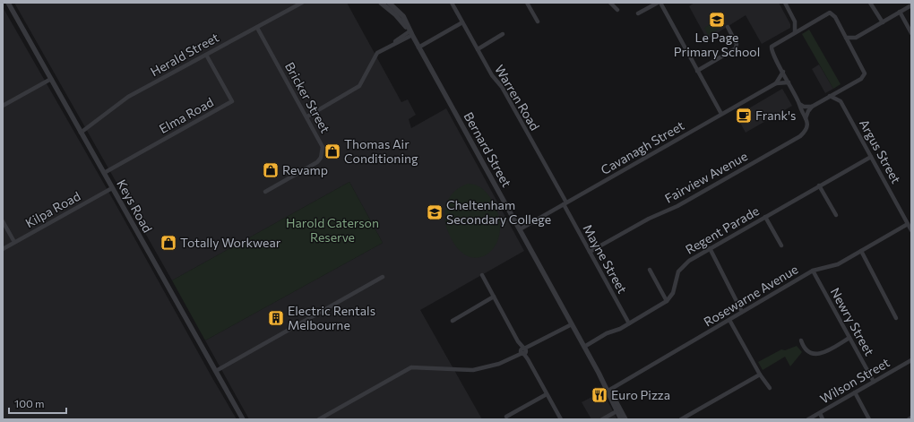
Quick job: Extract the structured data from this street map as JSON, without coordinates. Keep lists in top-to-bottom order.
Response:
{
  "streets": {
    "street": [
      "Herald Street",
      "Bricker Street",
      "Warren Road",
      "Elma Road",
      "Cavanagh Street",
      "Bernard Street",
      "Argus Street",
      "Fairview Avenue",
      "Keys Road",
      "Kilpa Road",
      "Regent Parade",
      "Mayne Street",
      "Rosewarne Avenue",
      "Newry Street",
      "Wilson Street"
    ]
  },
  "crossings": [
    ["Herald Street", "Bricker Street"],
    ["Herald Street", "Elma Road"],
    ["Herald Street", "Keys Road"],
    ["Warren Road", "Cavanagh Street"],
    ["Warren Road", "Mayne Street"],
    ["Elma Road", "Keys Road"],
    ["Cavanagh Street", "Bernard Street"],
    ["Cavanagh Street", "Mayne Street"],
    ["Bernard Street", "Rosewarne Avenue"],
    ["Argus Street", "Regent Parade"],
    ["Argus Street", "Rosewarne Avenue"],
    ["Fairview Avenue", "Mayne Street"],
    ["Keys Road", "Kilpa Road"],
    ["Rosewarne Avenue", "Newry Street"],
    ["Newry Street", "Wilson Street"]
  ],
  "parks": ["Harold Caterson Reserve"],
  "places": {
    "school or university": ["Le Page Primary School", "Cheltenham Secondary College"],
    "cafe": ["Frank's"],
    "shop": ["Thomas Air Conditioning", "Revamp", "Totally Workwear"],
    "building": ["Electric Rentals Melbourne"],
    "restaurant": ["Euro Pizza"]
  },
  "scale_bar": "100 m"
}
